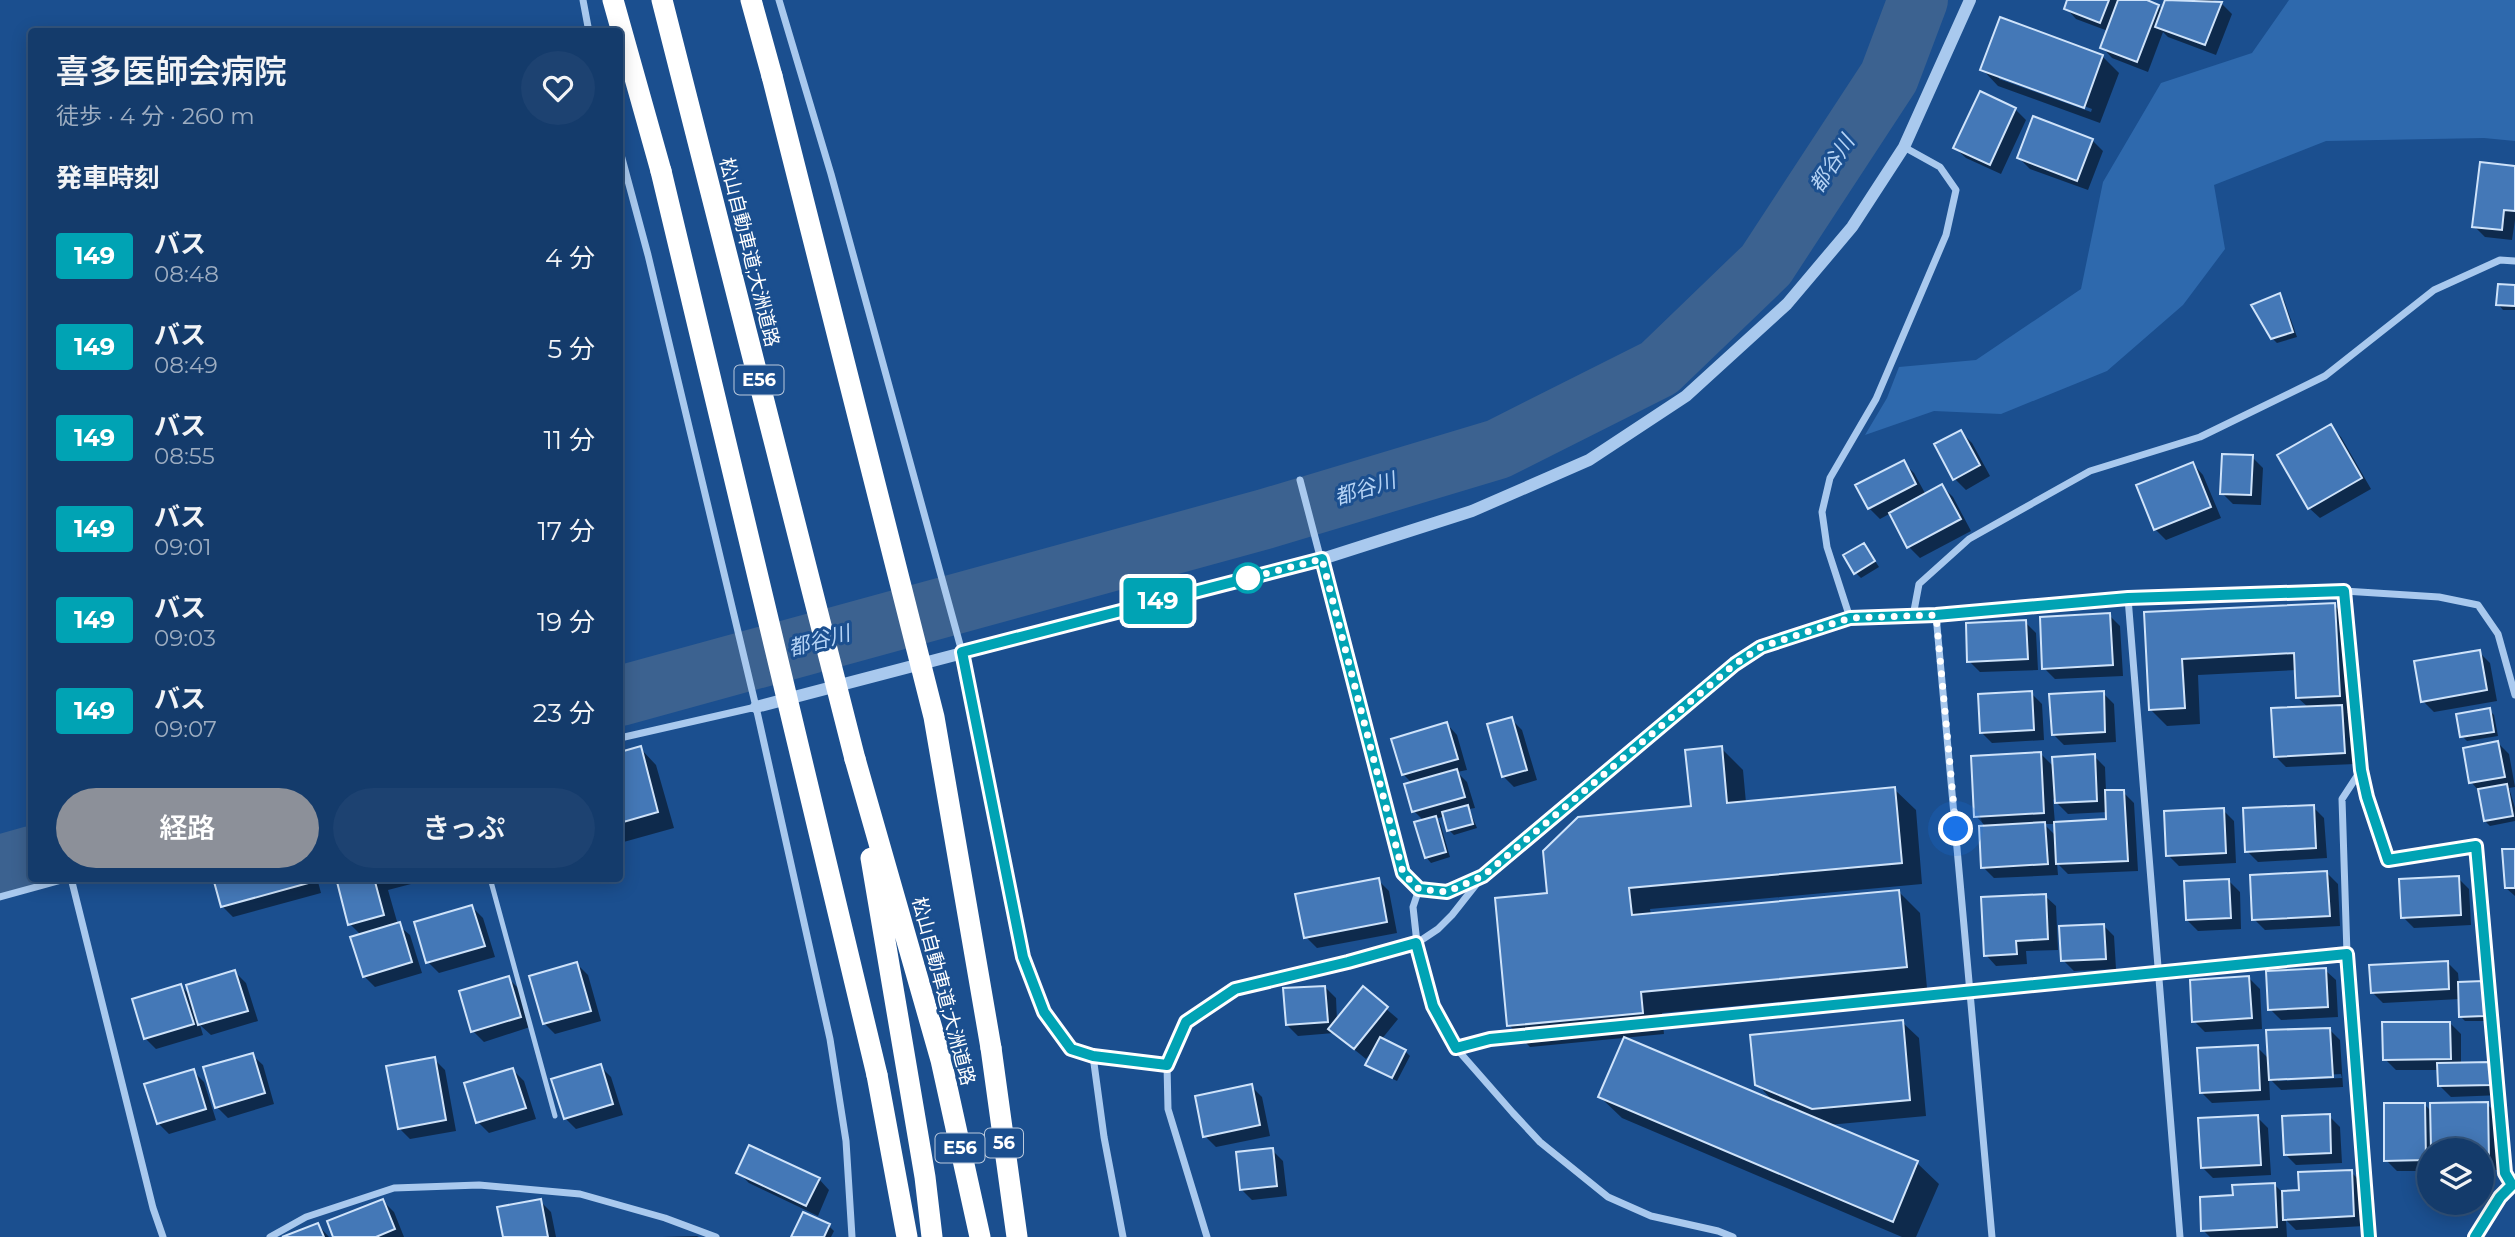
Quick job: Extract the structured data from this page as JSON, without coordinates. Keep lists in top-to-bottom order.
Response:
{
  "streets": {
    "highway": ["松山自動車道;大洲道路", "E56", "56"]
  },
  "water": ["都谷川"],
  "lines": ["bus line 149"],
  "page": {
    "on_map": "149",
    "heading": [
      ["喜多医師会病院", "徒歩 · 4 分 · 260 m"],
      "発車時刻"
    ],
    "list": [
      {
        "mark": "149",
        "name": "バス",
        "note": "08:48",
        "value": "4 分"
      },
      {
        "mark": "149",
        "name": "バス",
        "note": "08:49",
        "value": "5 分"
      },
      {
        "mark": "149",
        "name": "バス",
        "note": "08:55",
        "value": "11 分"
      },
      {
        "mark": "149",
        "name": "バス",
        "note": "09:01",
        "value": "17 分"
      },
      {
        "mark": "149",
        "name": "バス",
        "note": "09:03",
        "value": "19 分"
      },
      {
        "mark": "149",
        "name": "バス",
        "note": "09:07",
        "value": "23 分"
      }
    ],
    "buttons": ["経路", "きっぷ"]
  }
}
